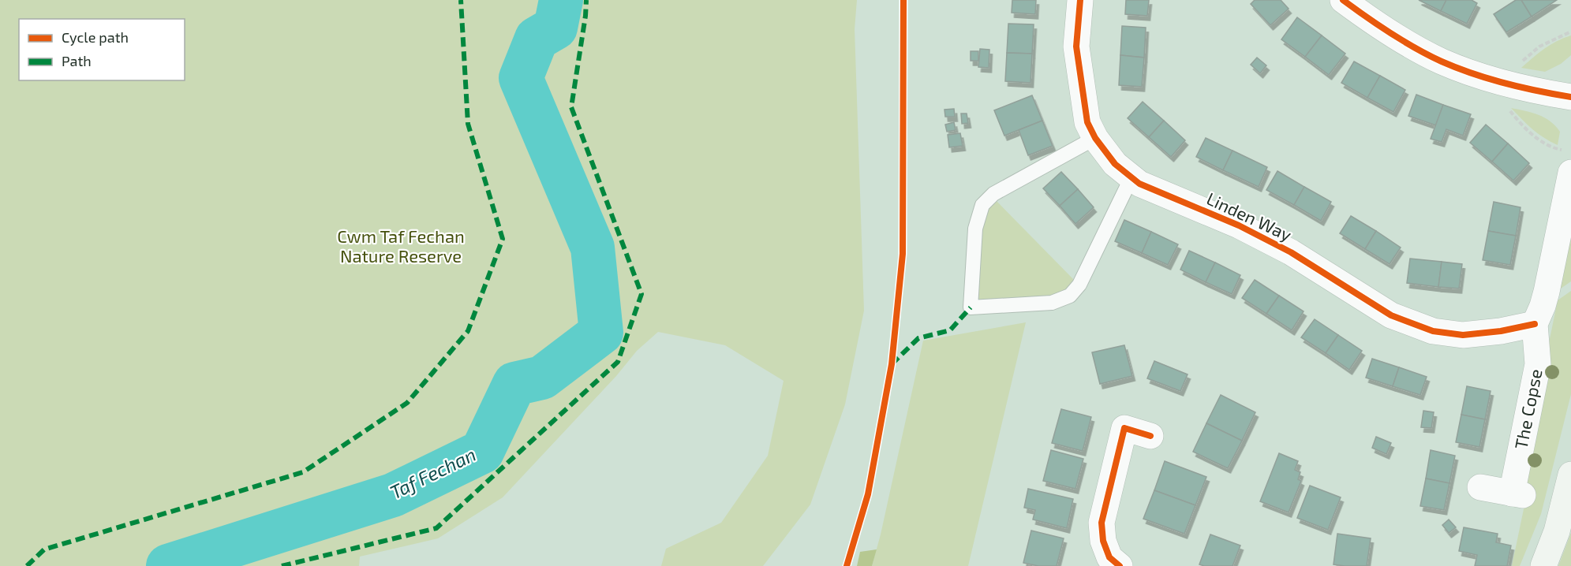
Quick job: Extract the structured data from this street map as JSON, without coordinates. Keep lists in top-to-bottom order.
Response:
{
  "streets": {
    "street": ["Linden Way", "The Copse"]
  },
  "crossings": [
    ["Linden Way", "The Copse"]
  ],
  "water": ["Taf Fechan"],
  "parks": ["Cwm Taf Fechan Nature Reserve"],
  "legend": ["Cycle path", "Path"]
}
